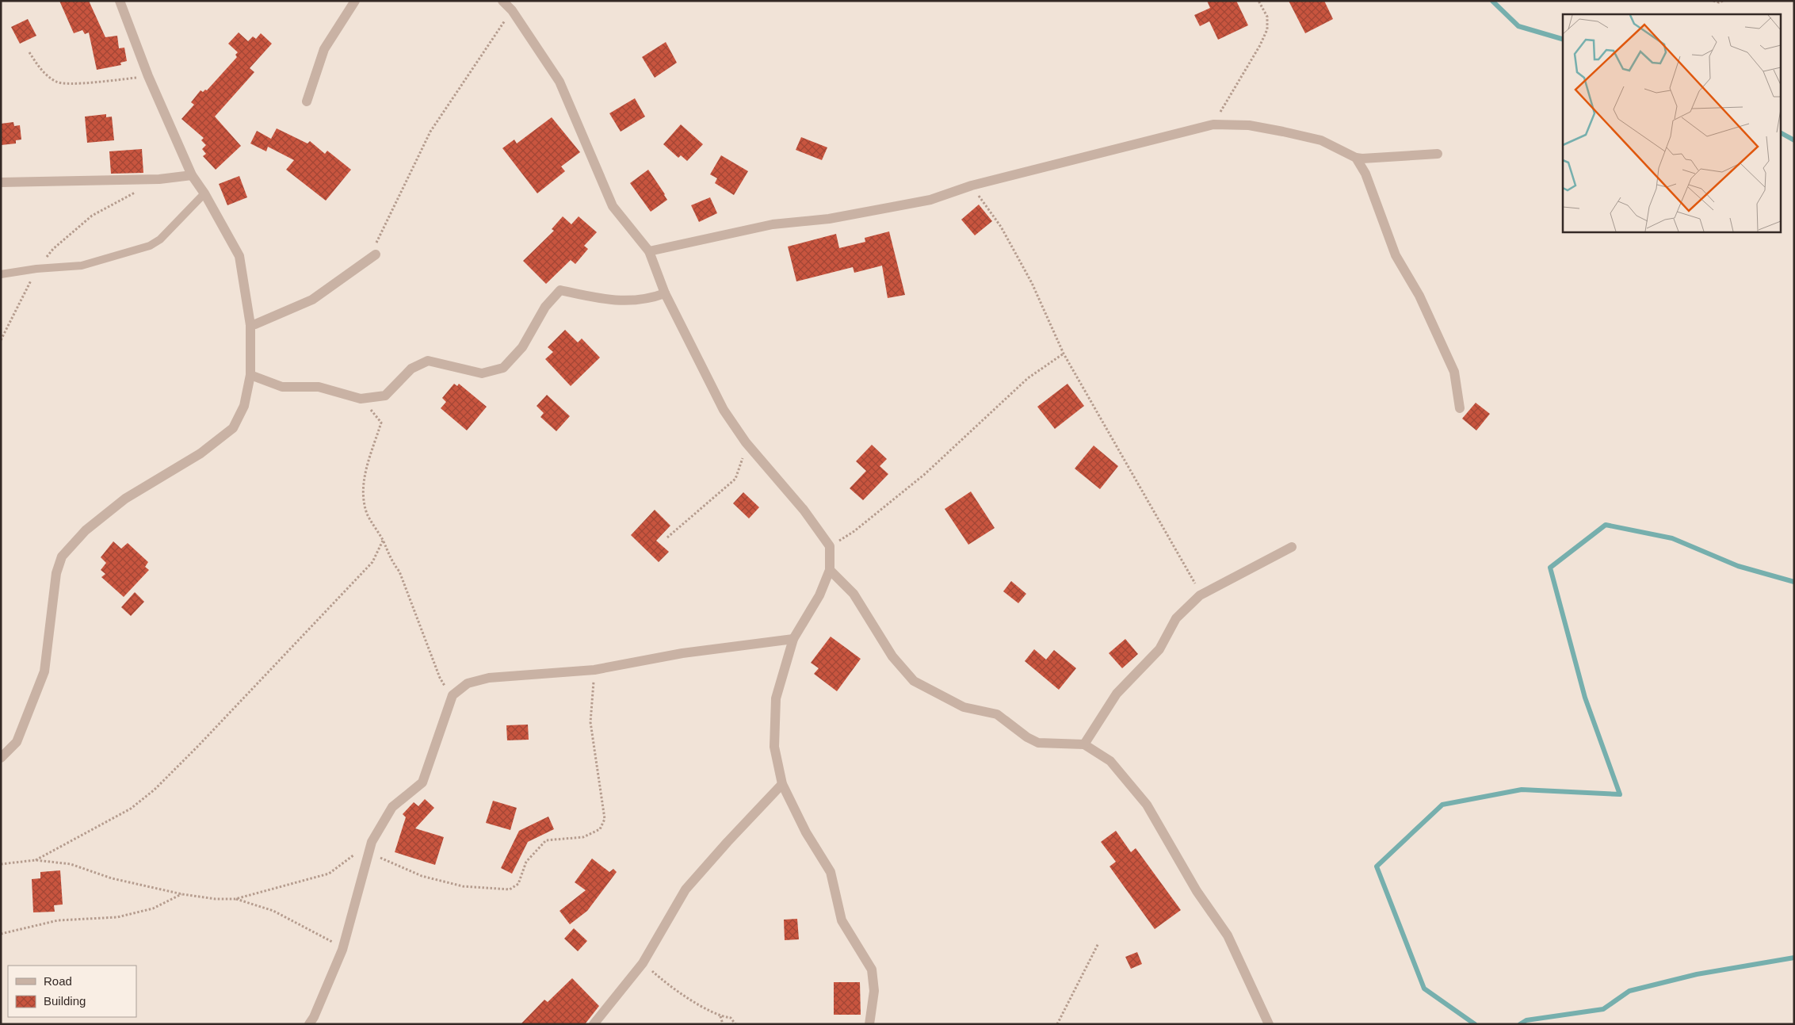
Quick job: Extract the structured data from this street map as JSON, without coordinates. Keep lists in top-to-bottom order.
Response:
{
  "legend": ["Road", "Building"]
}
